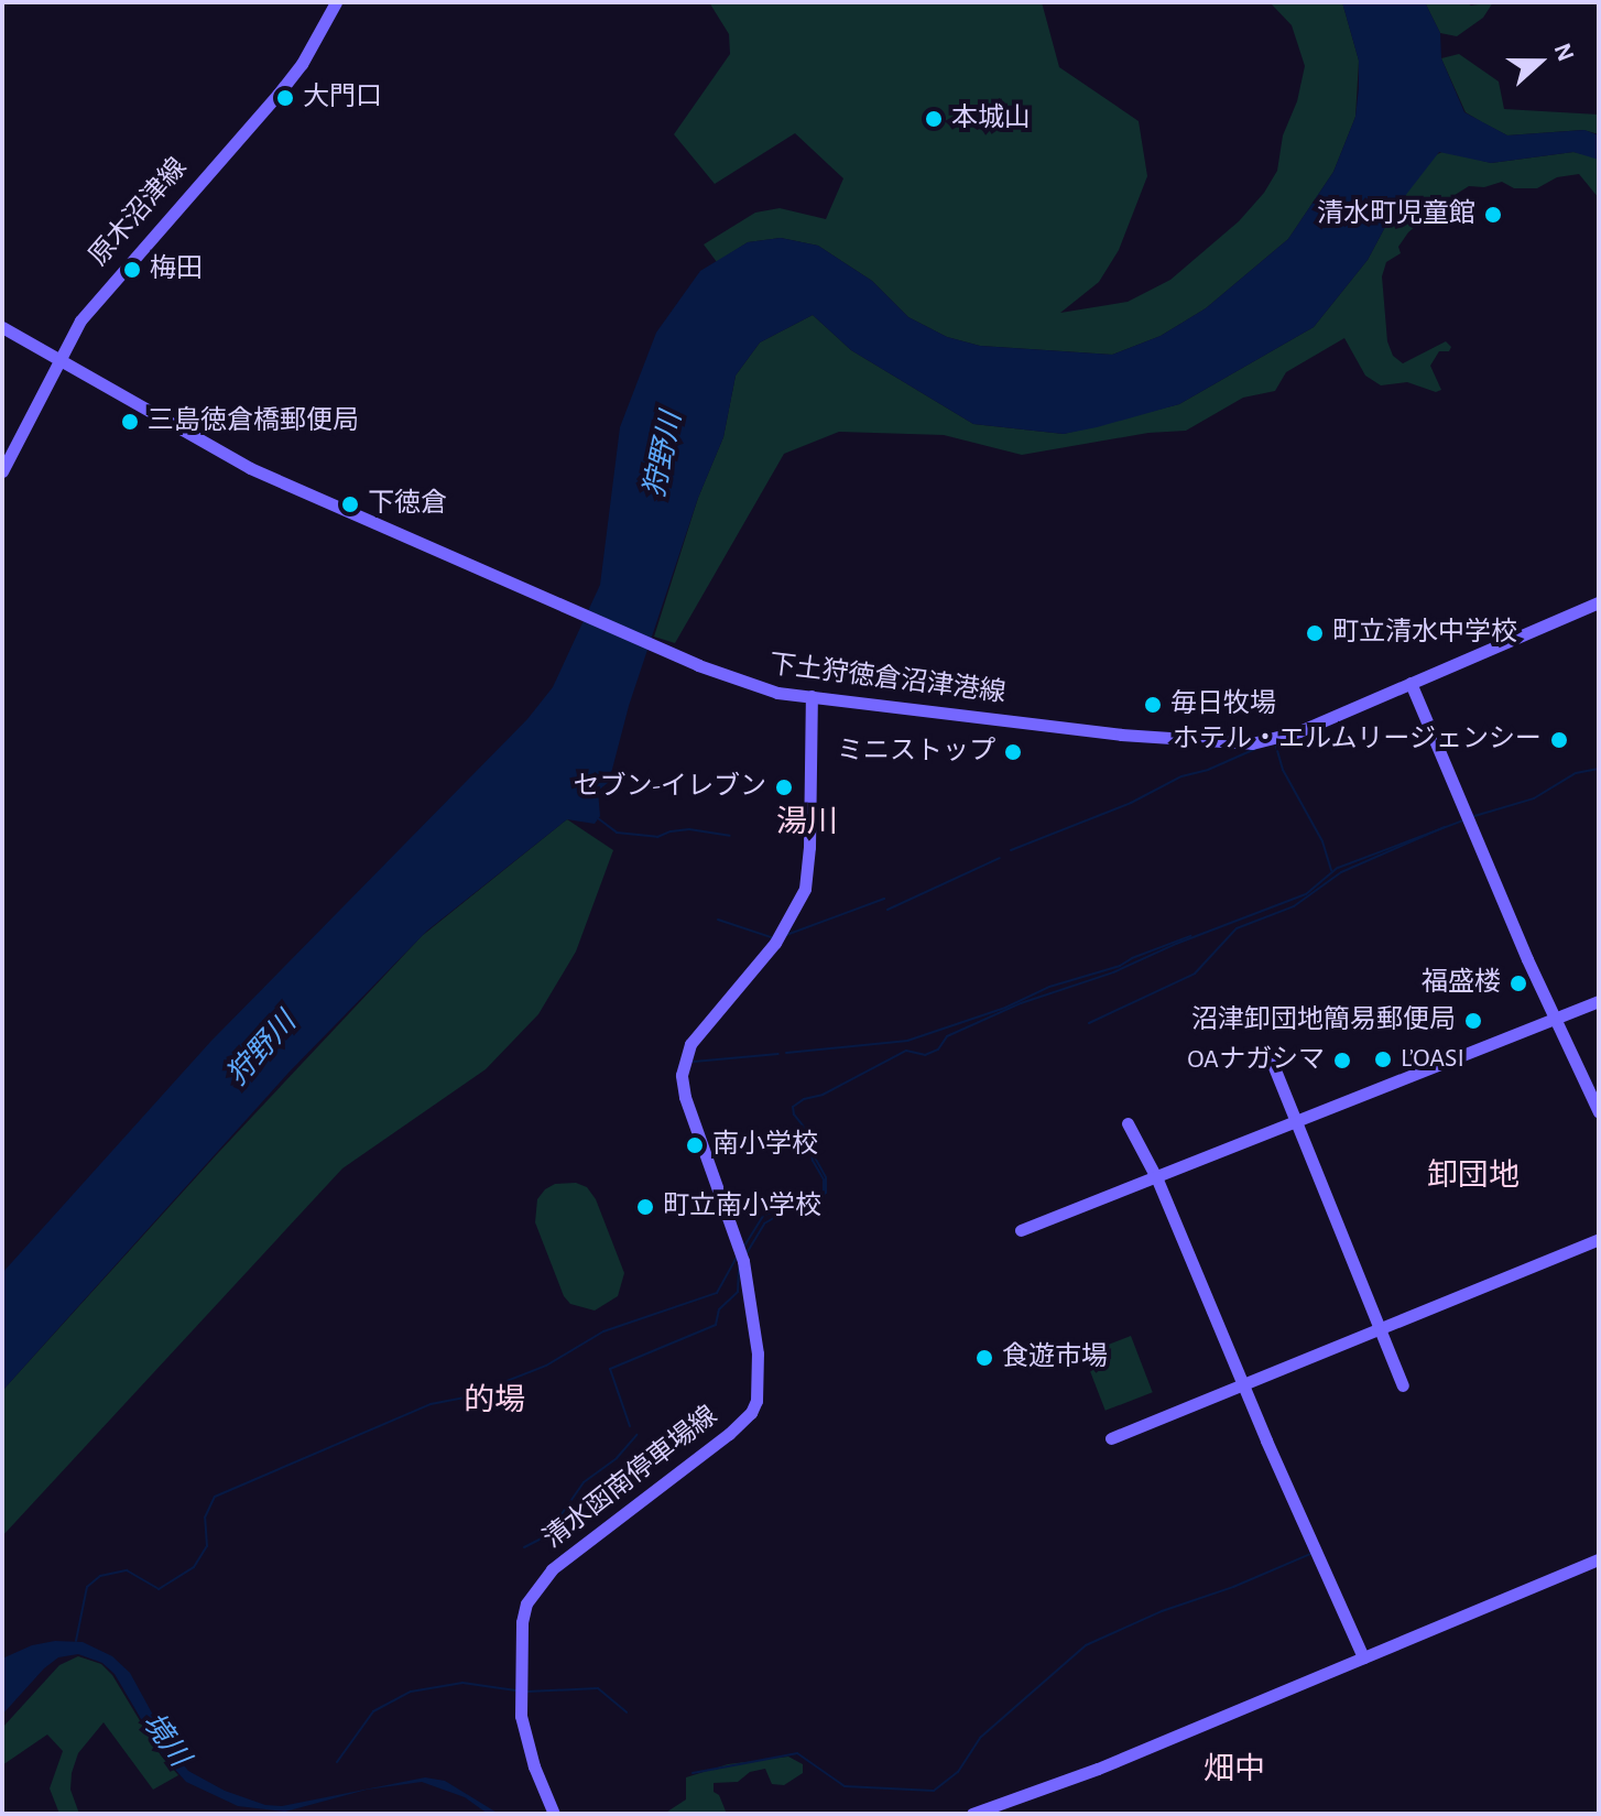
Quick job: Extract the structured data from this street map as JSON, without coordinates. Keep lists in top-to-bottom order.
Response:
{
  "streets": {
    "main road": ["原木沼津線", "下土狩徳倉沼津港線", "清水函南停車場線"]
  },
  "crossings": [
    ["原木沼津線", "下土狩徳倉沼津港線"],
    ["下土狩徳倉沼津港線", "清水函南停車場線"]
  ],
  "districts": [
    "湯川",
    "卸団地",
    "的場",
    "畑中"
  ],
  "water": ["狩野川", "境川"],
  "places": [
    "大門口",
    "本城山",
    "清水町児童館",
    "梅田",
    "三島徳倉橋郵便局",
    "下徳倉",
    "町立清水中学校",
    "毎日牧場",
    "ホテル・エルムリージェンシー",
    "ミニストップ",
    "セブン-イレブン",
    "福盛楼",
    "沼津卸団地簡易郵便局",
    "L’OASI",
    "OAナガシマ",
    "南小学校",
    "町立南小学校",
    "食遊市場"
  ],
  "north": "right"
}
